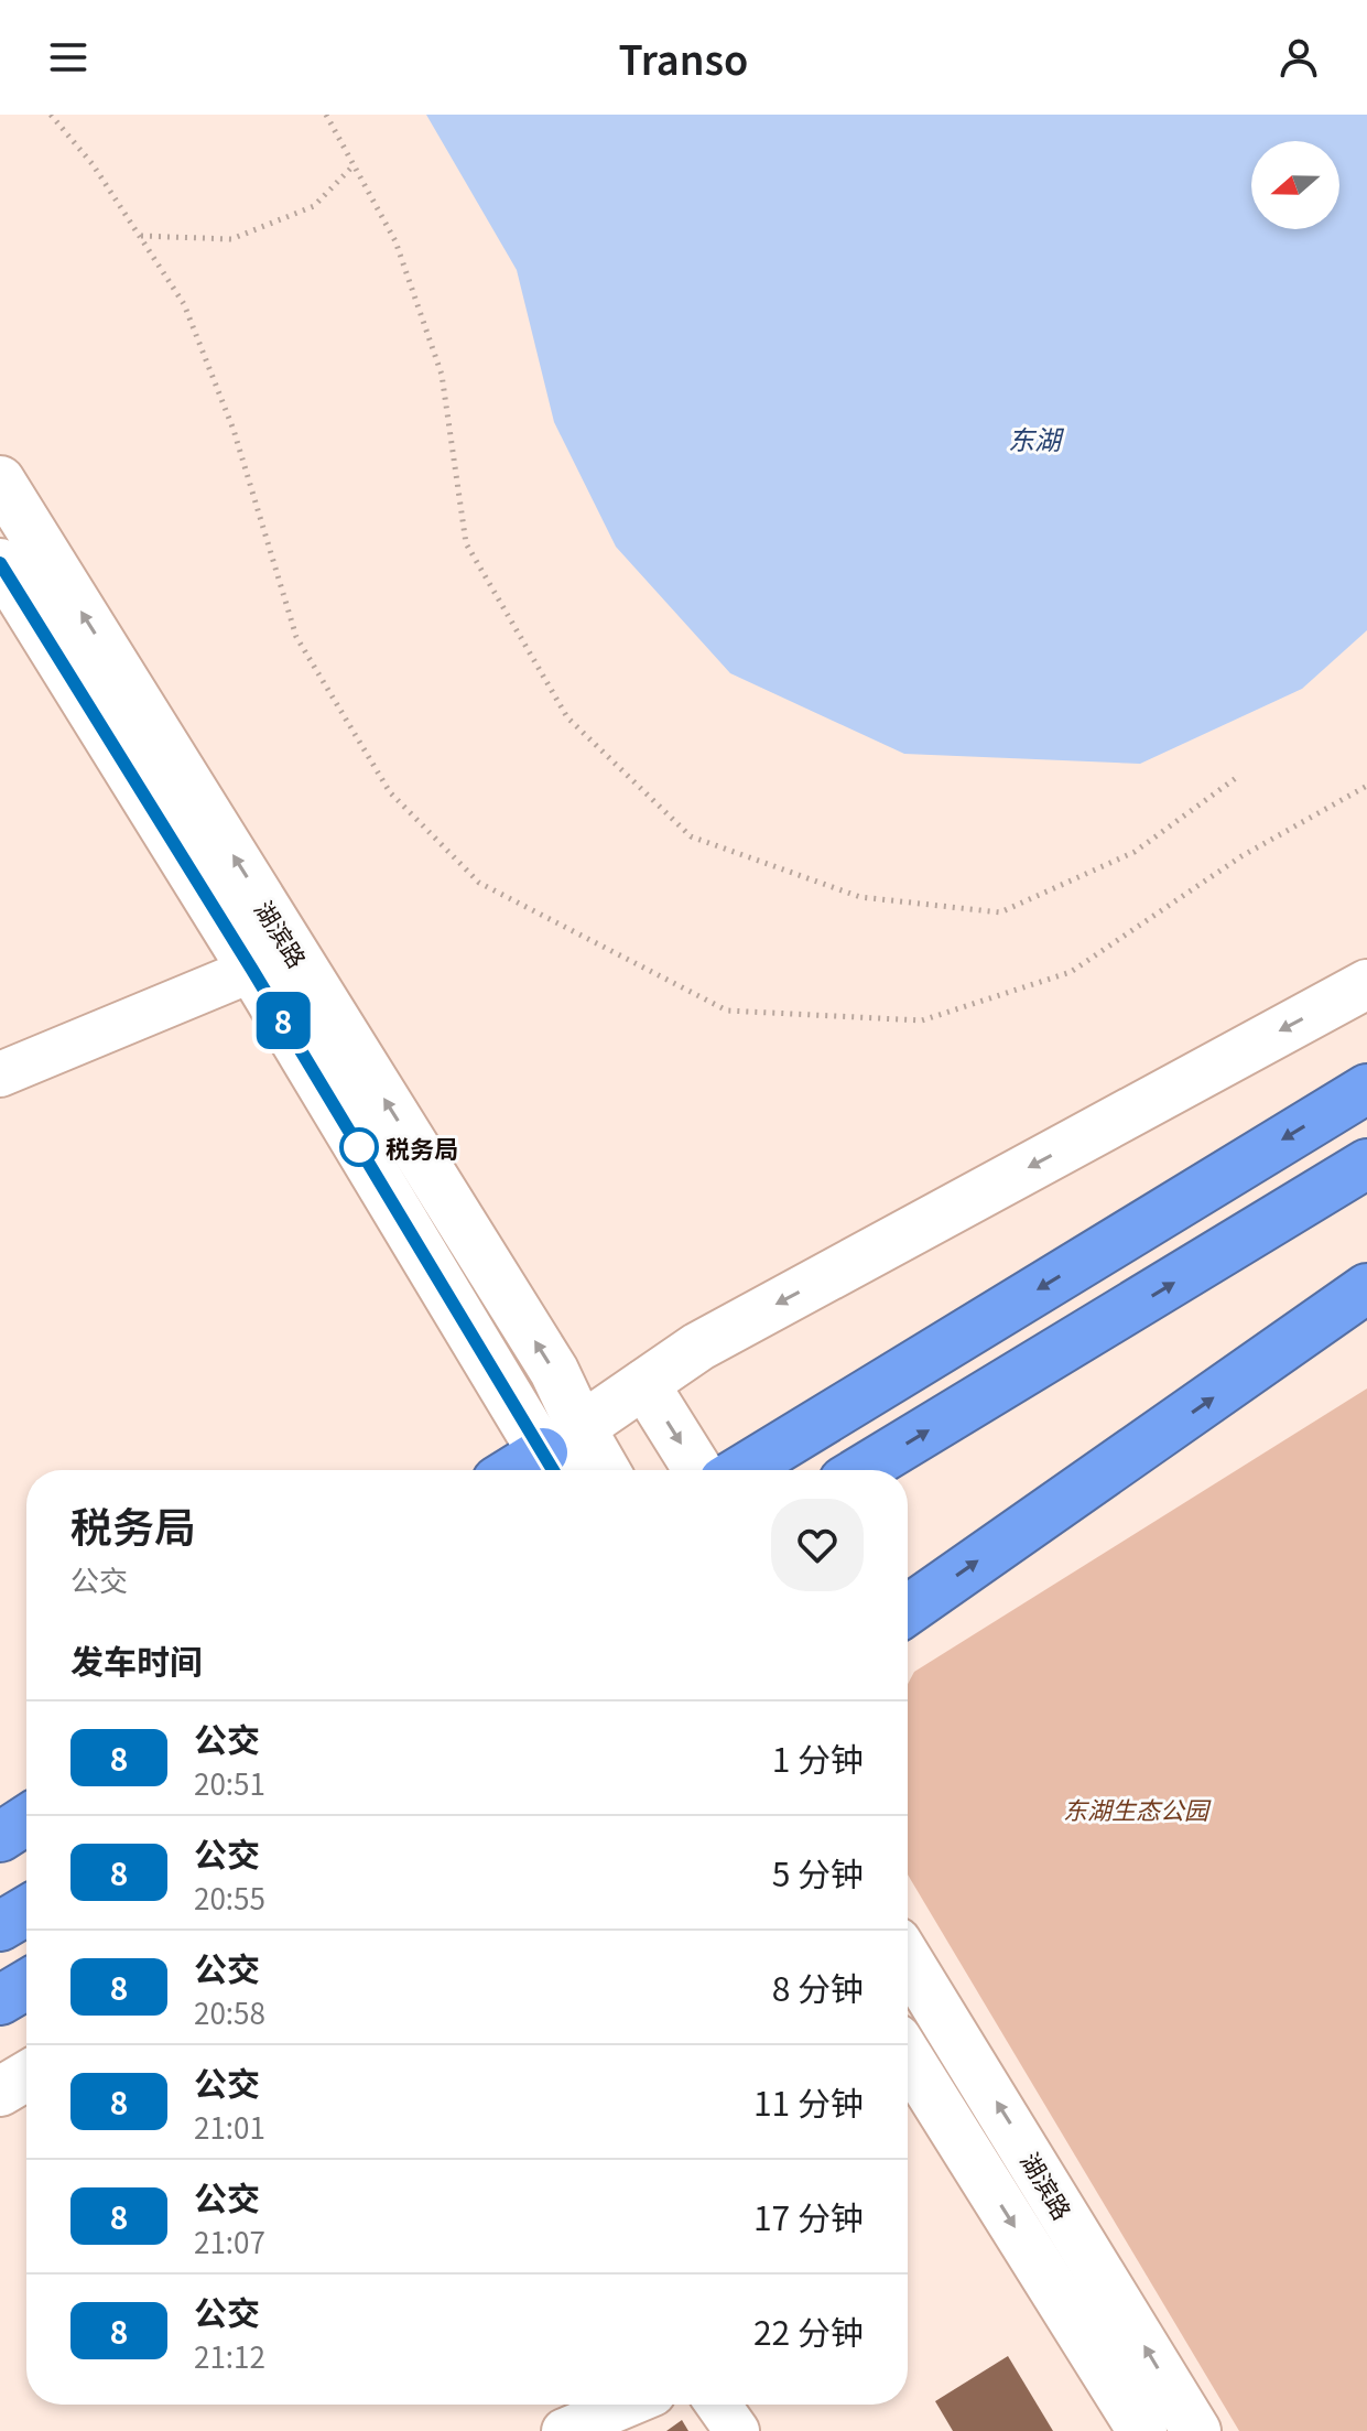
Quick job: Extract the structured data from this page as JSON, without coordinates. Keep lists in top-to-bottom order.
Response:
{
  "streets": {
    "main road": ["湖滨路"]
  },
  "water": ["东湖"],
  "parks": ["东湖生态公园"],
  "places": ["税务局"],
  "lines": ["bus line 8"],
  "north": "left",
  "page": {
    "header": "Transo",
    "on_map": "8",
    "heading": [
      ["税务局", "公交"],
      "发车时间"
    ],
    "list": [
      {
        "mark": "8",
        "name": "公交",
        "note": "20:51",
        "value": "1 分钟"
      },
      {
        "mark": "8",
        "name": "公交",
        "note": "20:55",
        "value": "5 分钟"
      },
      {
        "mark": "8",
        "name": "公交",
        "note": "20:58",
        "value": "8 分钟"
      },
      {
        "mark": "8",
        "name": "公交",
        "note": "21:01",
        "value": "11 分钟"
      },
      {
        "mark": "8",
        "name": "公交",
        "note": "21:07",
        "value": "17 分钟"
      },
      {
        "mark": "8",
        "name": "公交",
        "note": "21:12",
        "value": "22 分钟"
      }
    ]
  }
}
